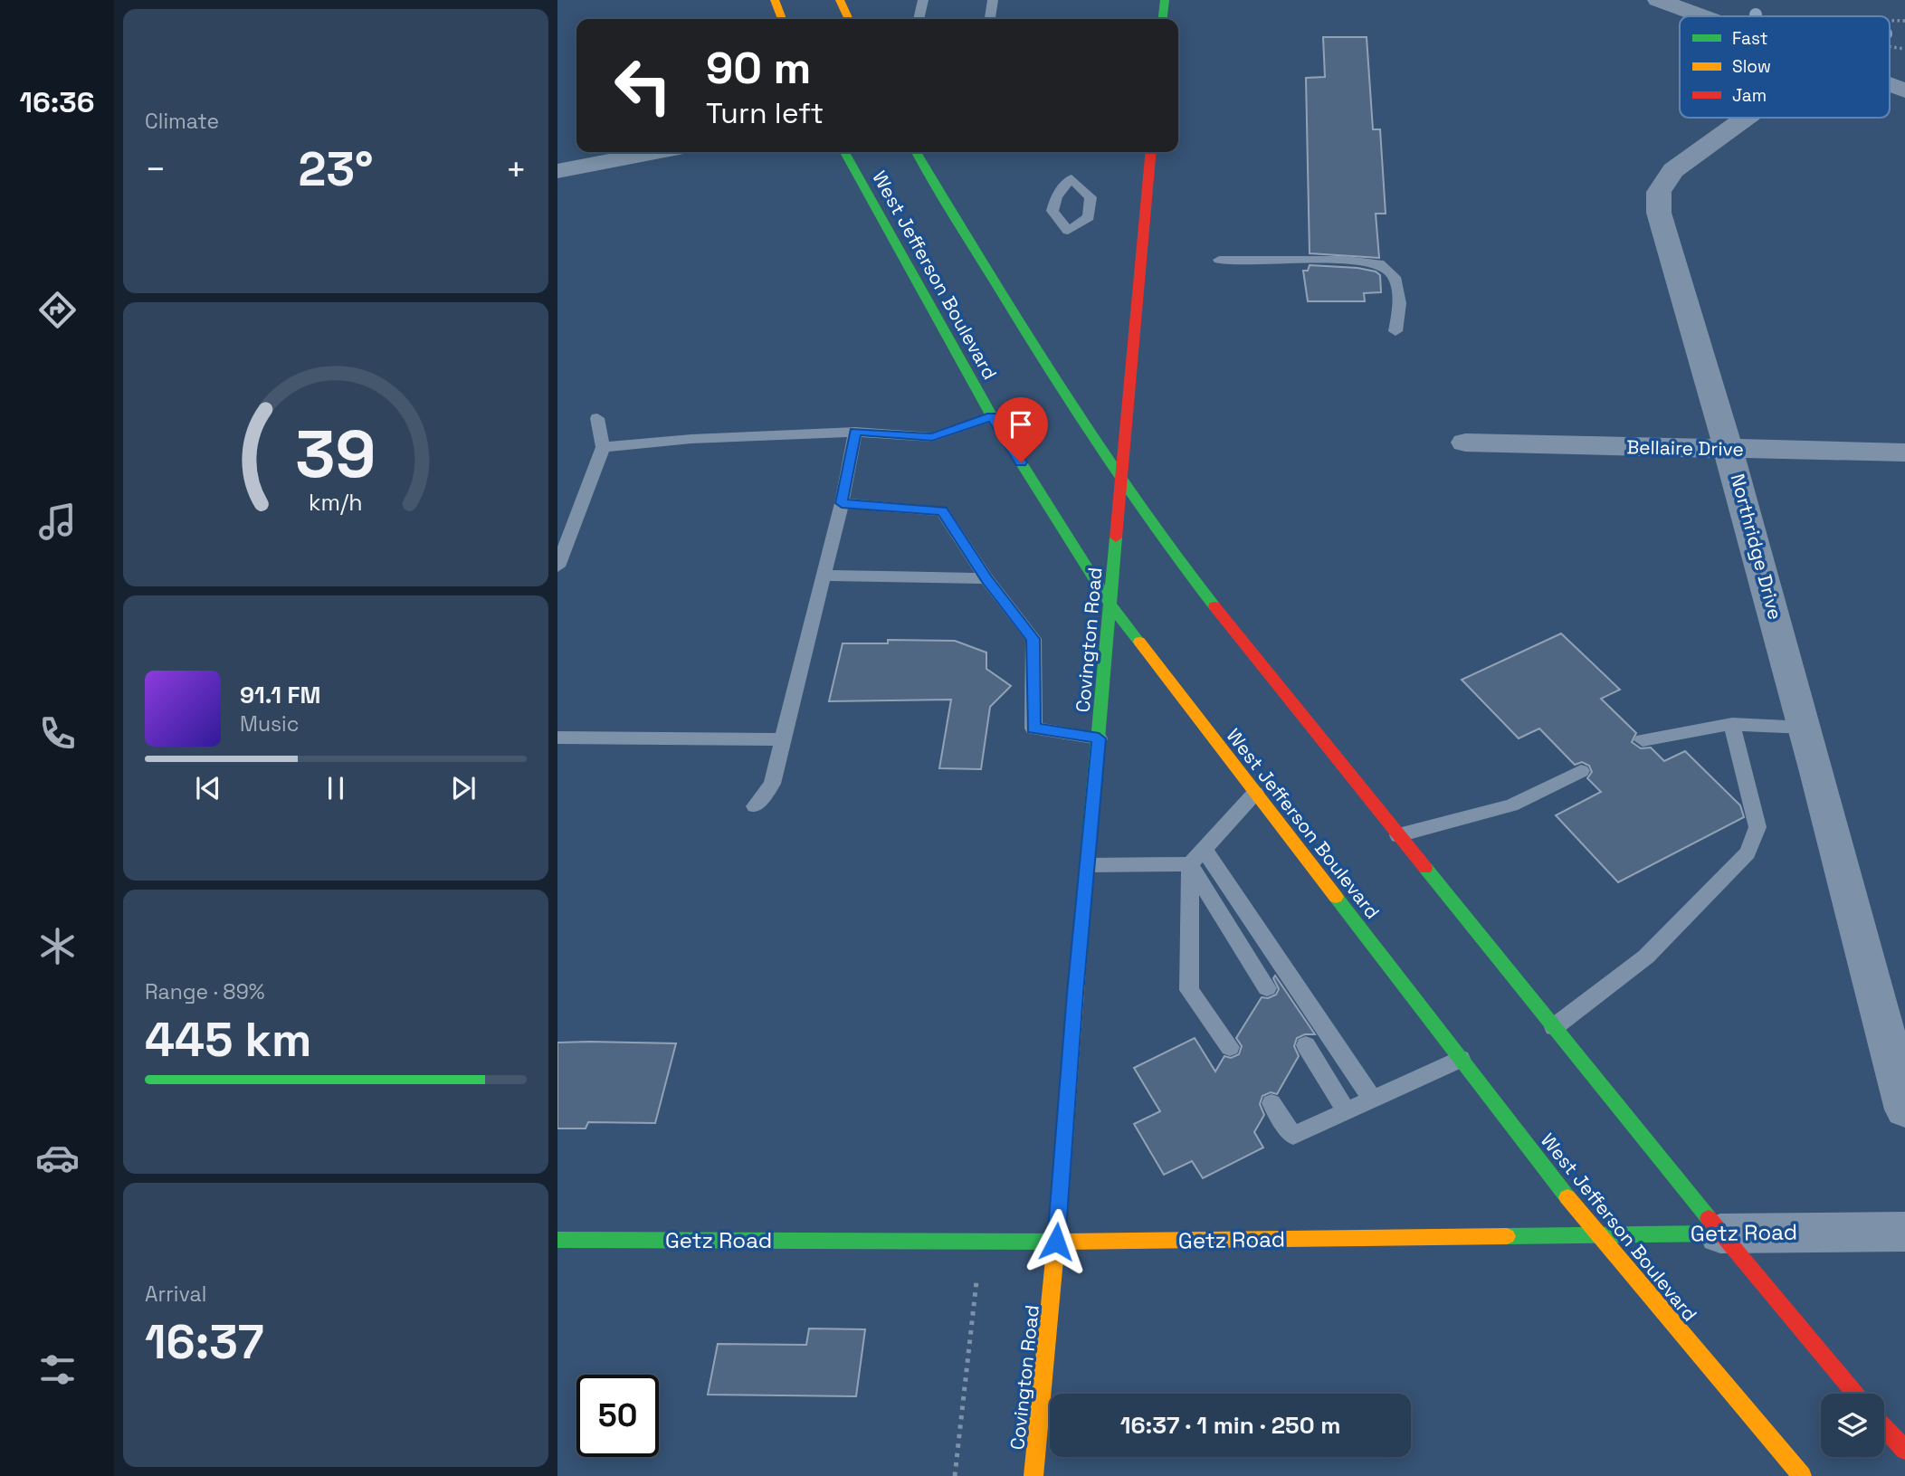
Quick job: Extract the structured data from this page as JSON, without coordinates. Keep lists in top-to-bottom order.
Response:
{
  "streets": {
    "main road": ["West Jefferson Boulevard", "Covington Road", "Getz Road"],
    "street": ["Bellaire Drive", "Northridge Drive"]
  },
  "crossings": [
    ["West Jefferson Boulevard", "Covington Road"],
    ["West Jefferson Boulevard", "Getz Road"],
    ["Bellaire Drive", "Northridge Drive"],
    ["Covington Road", "Getz Road"]
  ],
  "legend": ["Fast", "Slow", "Jam"],
  "page": {
    "tabs": "16:36",
    "tile": [
      "Climate",
      ["Range · 89%", "445 km"],
      ["Arrival", "16:37"]
    ],
    "turn": ["90 m", "Turn left"],
    "heat": ["−", "23°", "+"],
    "song": ["91.1 FM", "Music"],
    "limit": "50",
    "trip": "16:37 · 1 min · 250 m",
    "gauge": ["39", "km/h"]
  }
}
